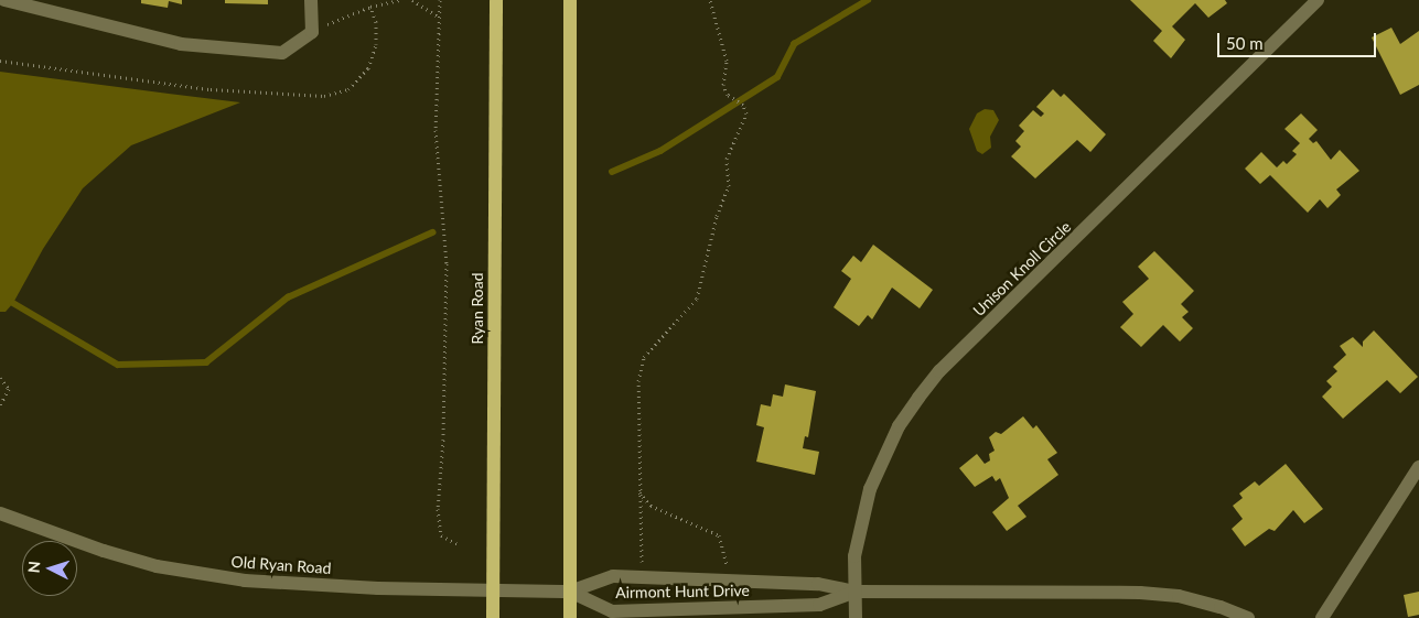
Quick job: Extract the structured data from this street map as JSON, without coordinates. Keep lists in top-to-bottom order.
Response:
{
  "streets": {
    "main road": ["Ryan Road"],
    "street": ["Unison Knoll Circle", "Old Ryan Road", "Airmont Hunt Drive"]
  },
  "crossings": [
    ["Unison Knoll Circle", "Airmont Hunt Drive"],
    ["Ryan Road", "Old Ryan Road"],
    ["Old Ryan Road", "Airmont Hunt Drive"]
  ],
  "scale_bar": "50 m",
  "north": "left"
}
